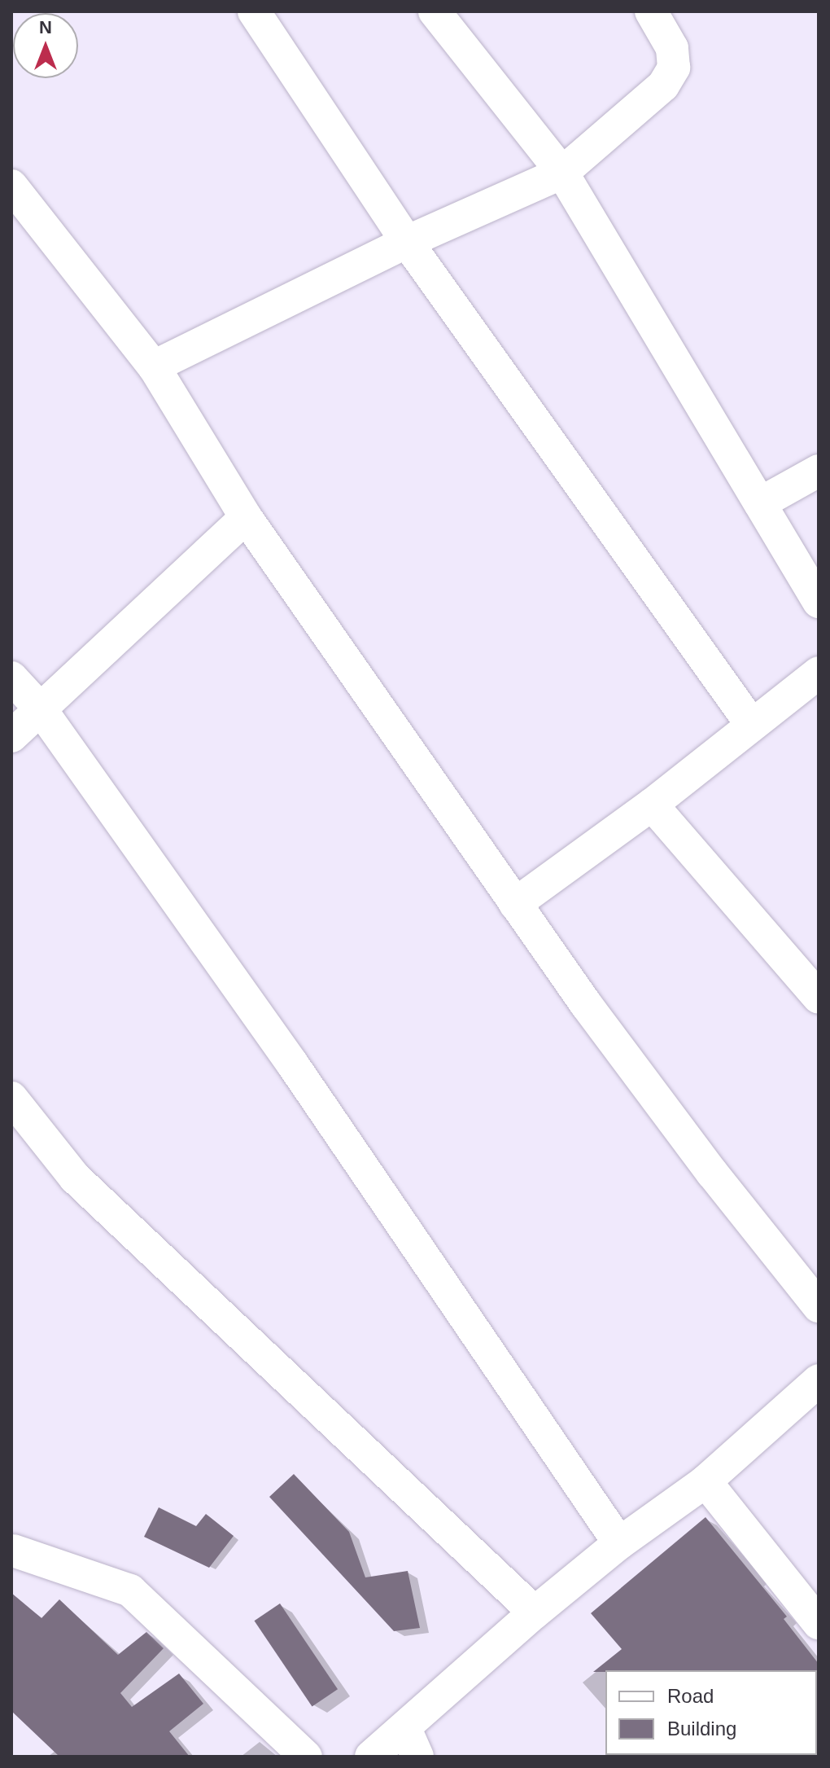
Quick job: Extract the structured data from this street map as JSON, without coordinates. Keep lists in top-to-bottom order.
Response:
{
  "legend": ["Road", "Building"],
  "north": "top"
}
